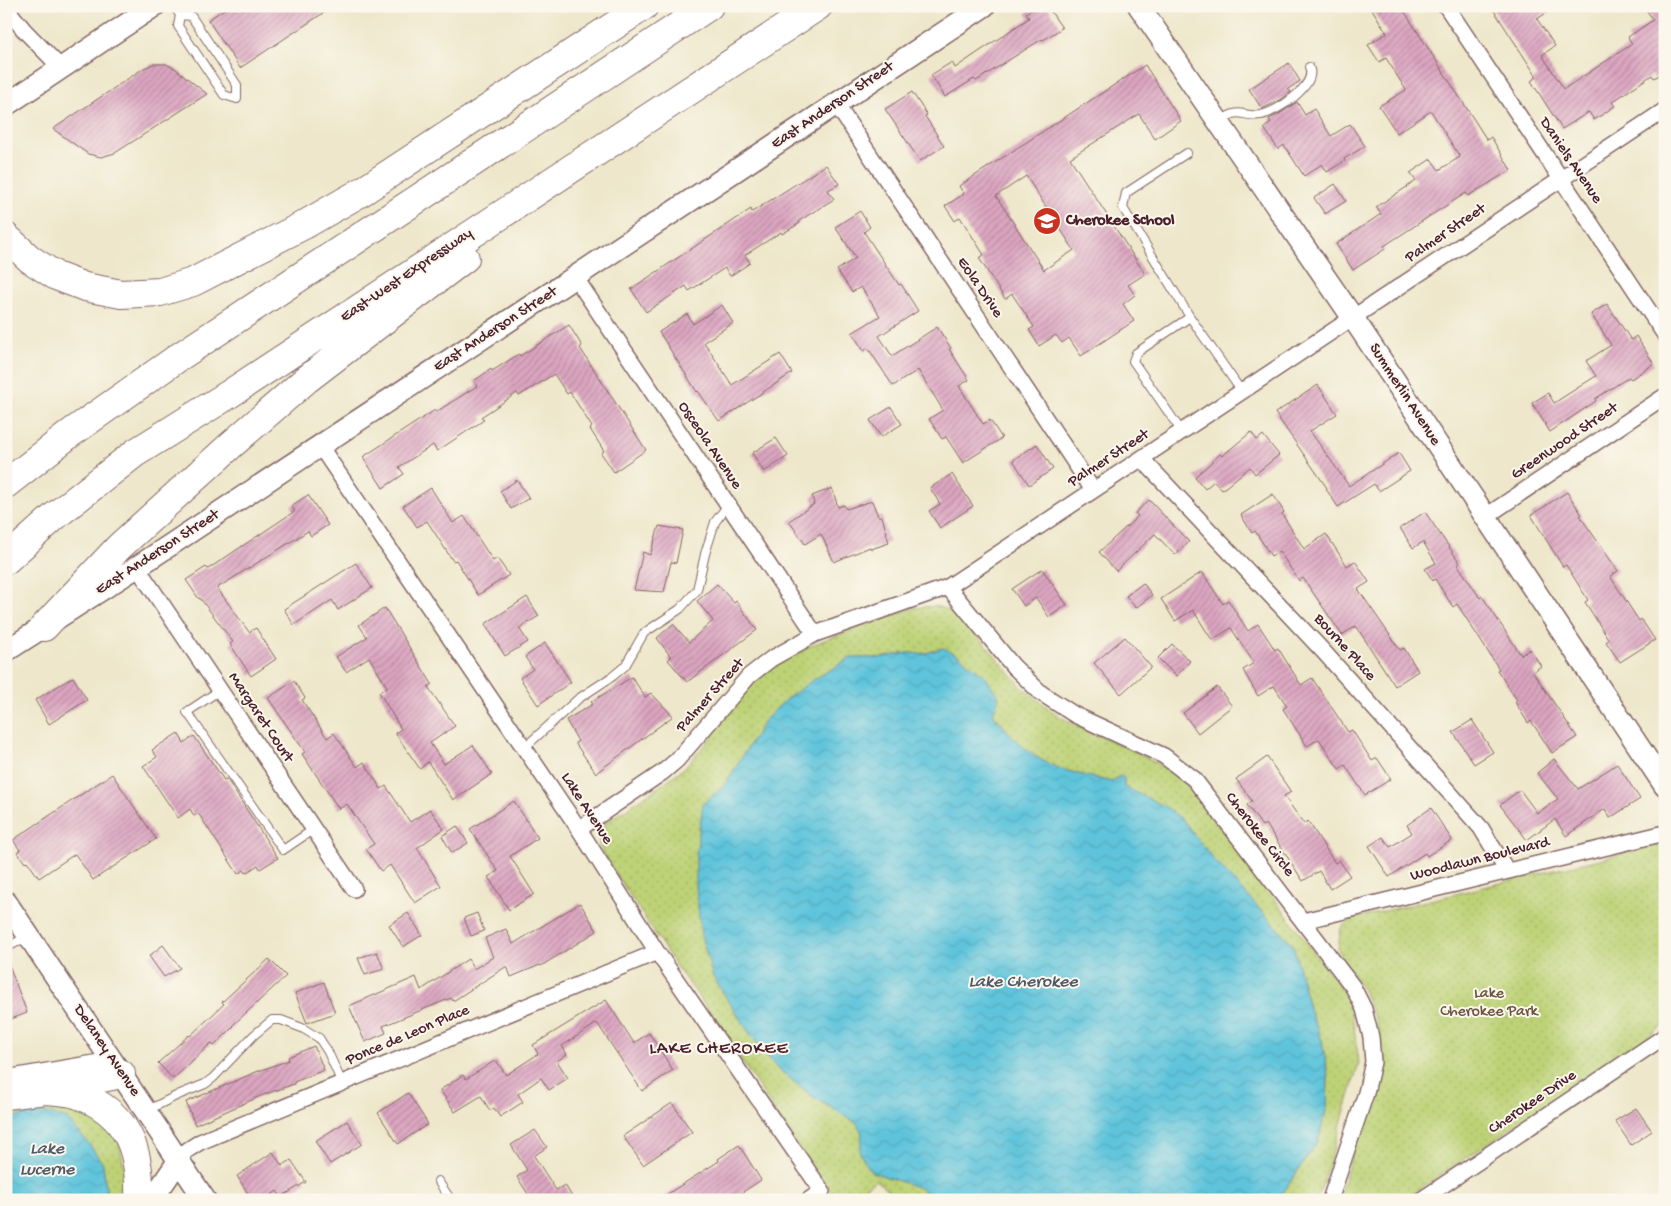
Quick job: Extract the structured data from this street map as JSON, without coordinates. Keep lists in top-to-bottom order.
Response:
{
  "streets": {
    "highway": ["East-West Expressway"],
    "main road": ["East Anderson Street", "Summerlin Avenue", "Delaney Avenue"],
    "street": [
      "Daniels Avenue",
      "Palmer Street",
      "Eola Drive",
      "Greenwood Street",
      "Osceola Avenue",
      "Bourne Place",
      "Margaret Court",
      "Lake Avenue",
      "Cherokee Circle",
      "Woodlawn Boulevard",
      "Ponce de Leon Place",
      "Cherokee Drive"
    ]
  },
  "crossings": [
    ["East Anderson Street", "Eola Drive"],
    ["East Anderson Street", "Osceola Avenue"],
    ["East Anderson Street", "Margaret Court"],
    ["East Anderson Street", "Lake Avenue"],
    ["Daniels Avenue", "Palmer Street"],
    ["Palmer Street", "Eola Drive"],
    ["Palmer Street", "Summerlin Avenue"],
    ["Palmer Street", "Osceola Avenue"],
    ["Palmer Street", "Bourne Place"],
    ["Palmer Street", "Lake Avenue"],
    ["Palmer Street", "Cherokee Circle"],
    ["Summerlin Avenue", "Greenwood Street"],
    ["Bourne Place", "Woodlawn Boulevard"],
    ["Lake Avenue", "Ponce de Leon Place"],
    ["Cherokee Circle", "Woodlawn Boulevard"],
    ["Ponce de Leon Place", "Delaney Avenue"]
  ],
  "districts": ["LAKE CHEROKEE"],
  "water": ["Lake Cherokee", "Lake Lucerne"],
  "parks": ["Lake Cherokee Park"],
  "places": {
    "school or university": ["Cherokee School"]
  }
}
